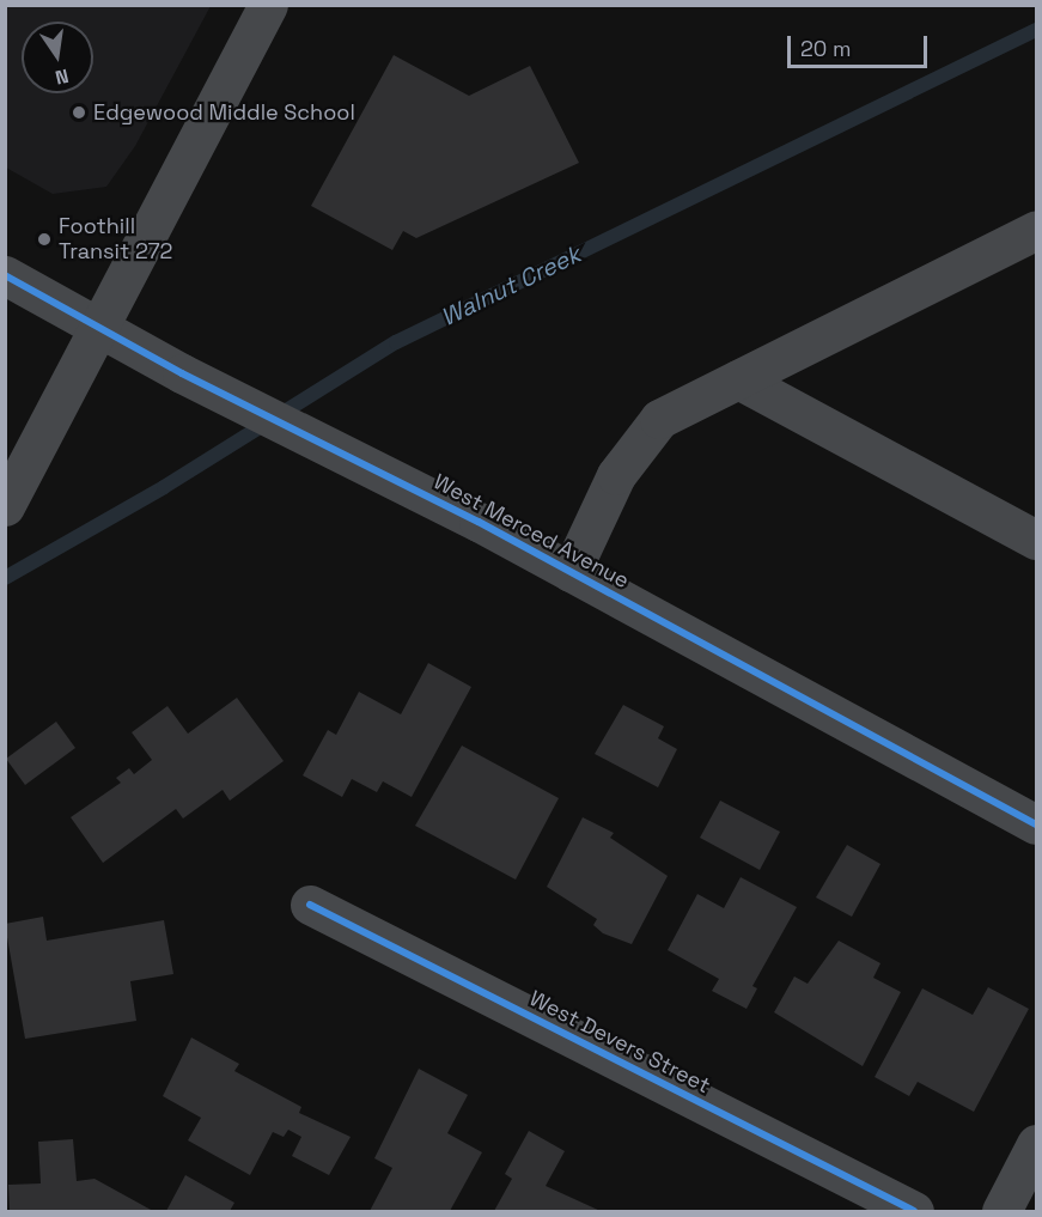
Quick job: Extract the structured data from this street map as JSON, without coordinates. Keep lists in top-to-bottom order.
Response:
{
  "streets": {
    "street": ["West Merced Avenue", "West Devers Street"]
  },
  "water": ["Walnut Creek"],
  "places": ["Edgewood Middle School", "Foothill Transit 272"],
  "scale_bar": "20 m",
  "north": "bottom"
}
